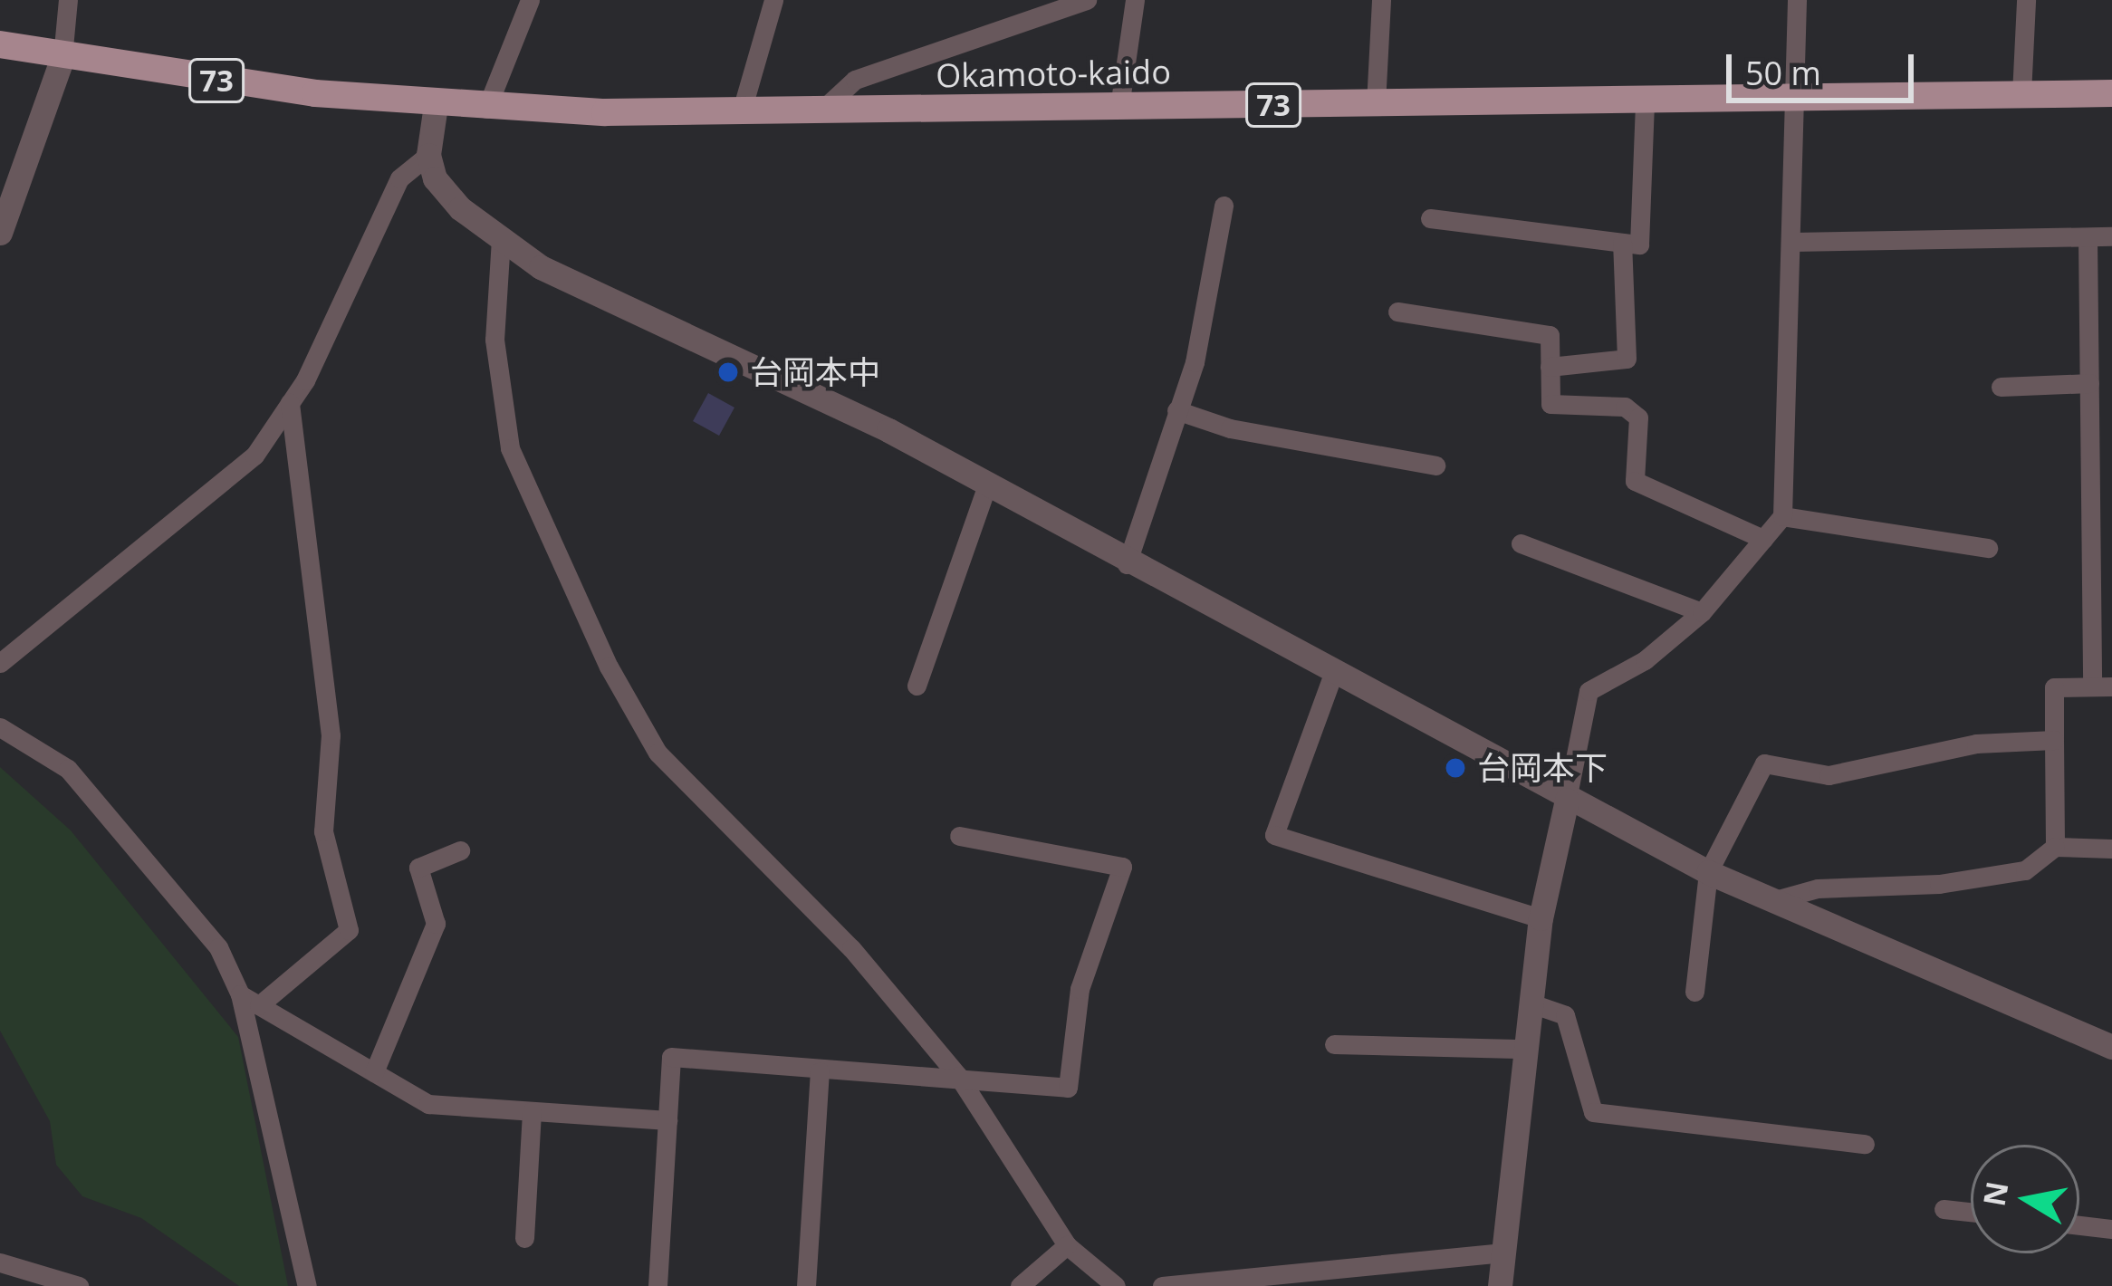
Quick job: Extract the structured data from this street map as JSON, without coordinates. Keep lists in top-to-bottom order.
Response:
{
  "streets": {
    "main road": ["Okamoto-kaido", "73"]
  },
  "places": ["台岡本中", "台岡本下"],
  "scale_bar": "50 m",
  "north": "left"
}
